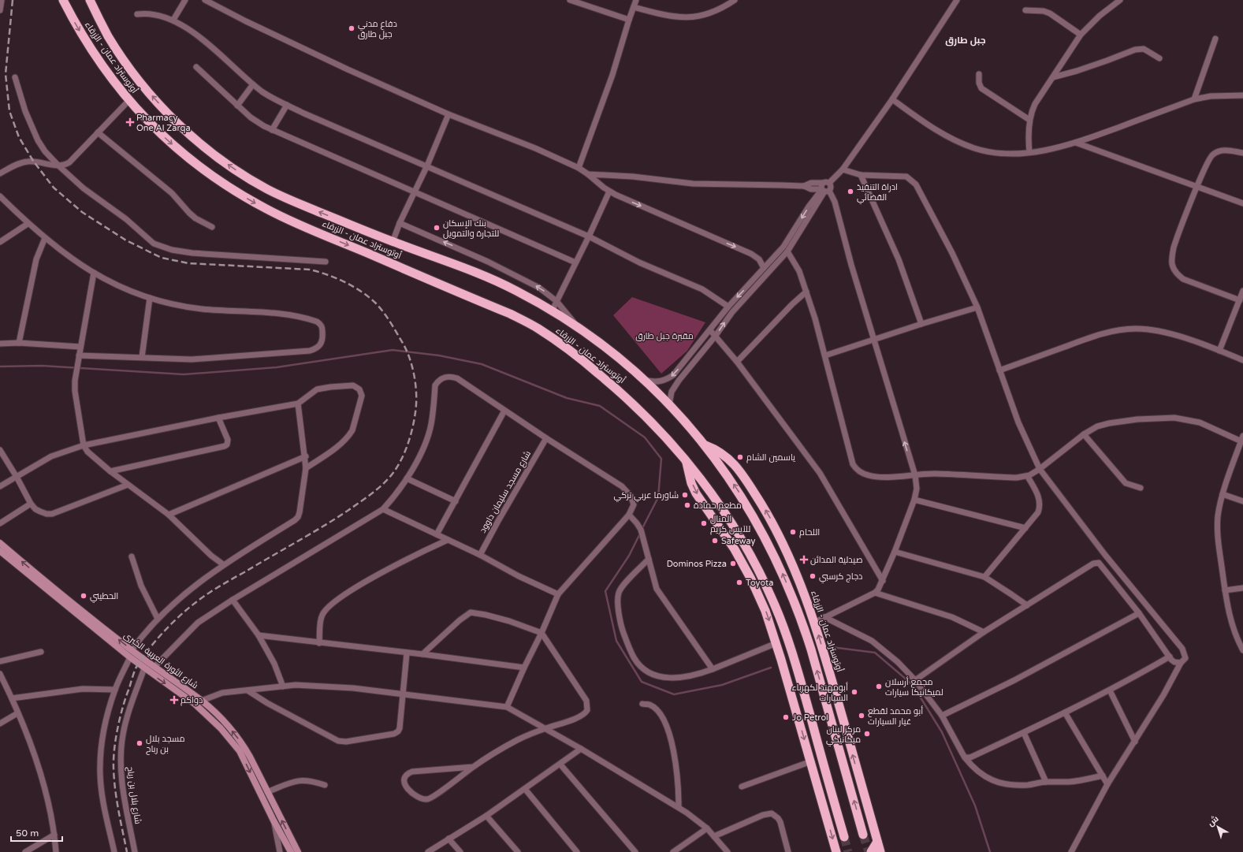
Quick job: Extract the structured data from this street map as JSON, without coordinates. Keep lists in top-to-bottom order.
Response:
{
  "streets": {
    "highway": ["أوتوستراد عمان - الزرقاء"],
    "main road": ["شارع الثورة العربية الكبرى"],
    "street": ["شارع مسجد سليمان داوود", "شارع بلال بن رباح"]
  },
  "crossings": [
    ["شارع الثورة العربية الكبرى", "شارع بلال بن رباح"]
  ],
  "districts": ["جبل طارق"],
  "parks": ["مقبرة جبل طارق"],
  "places": {
    "other": [
      "دفاع مدني جبل طارق",
      "ادراة التنفيذ القضائي",
      "بنك الإسكان للتجارة والتمويل",
      "ياسمين الشام",
      "شاورما عربي تركي",
      "مطعم حمادة",
      "المنال للآيس كريم",
      "اللحام",
      "Safeway",
      "Dominos Pizza",
      "دجاج كرسبي",
      "Toyota",
      "الحطيني",
      "مجمع أرسلان لميكانيكا سيارات",
      "أبومهند لكهرباء السيارات",
      "أبو محمد لقطع غيار السيارات",
      "Jo Petrol",
      "مركز لبنان ميكانيكي",
      "مسجد بلال بن رباح"
    ],
    "health": ["Pharmacy One Al Zarqa", "صيدلية المدائن", "دواكم"]
  },
  "scale_bar": "50 m",
  "north": "top left"
}
